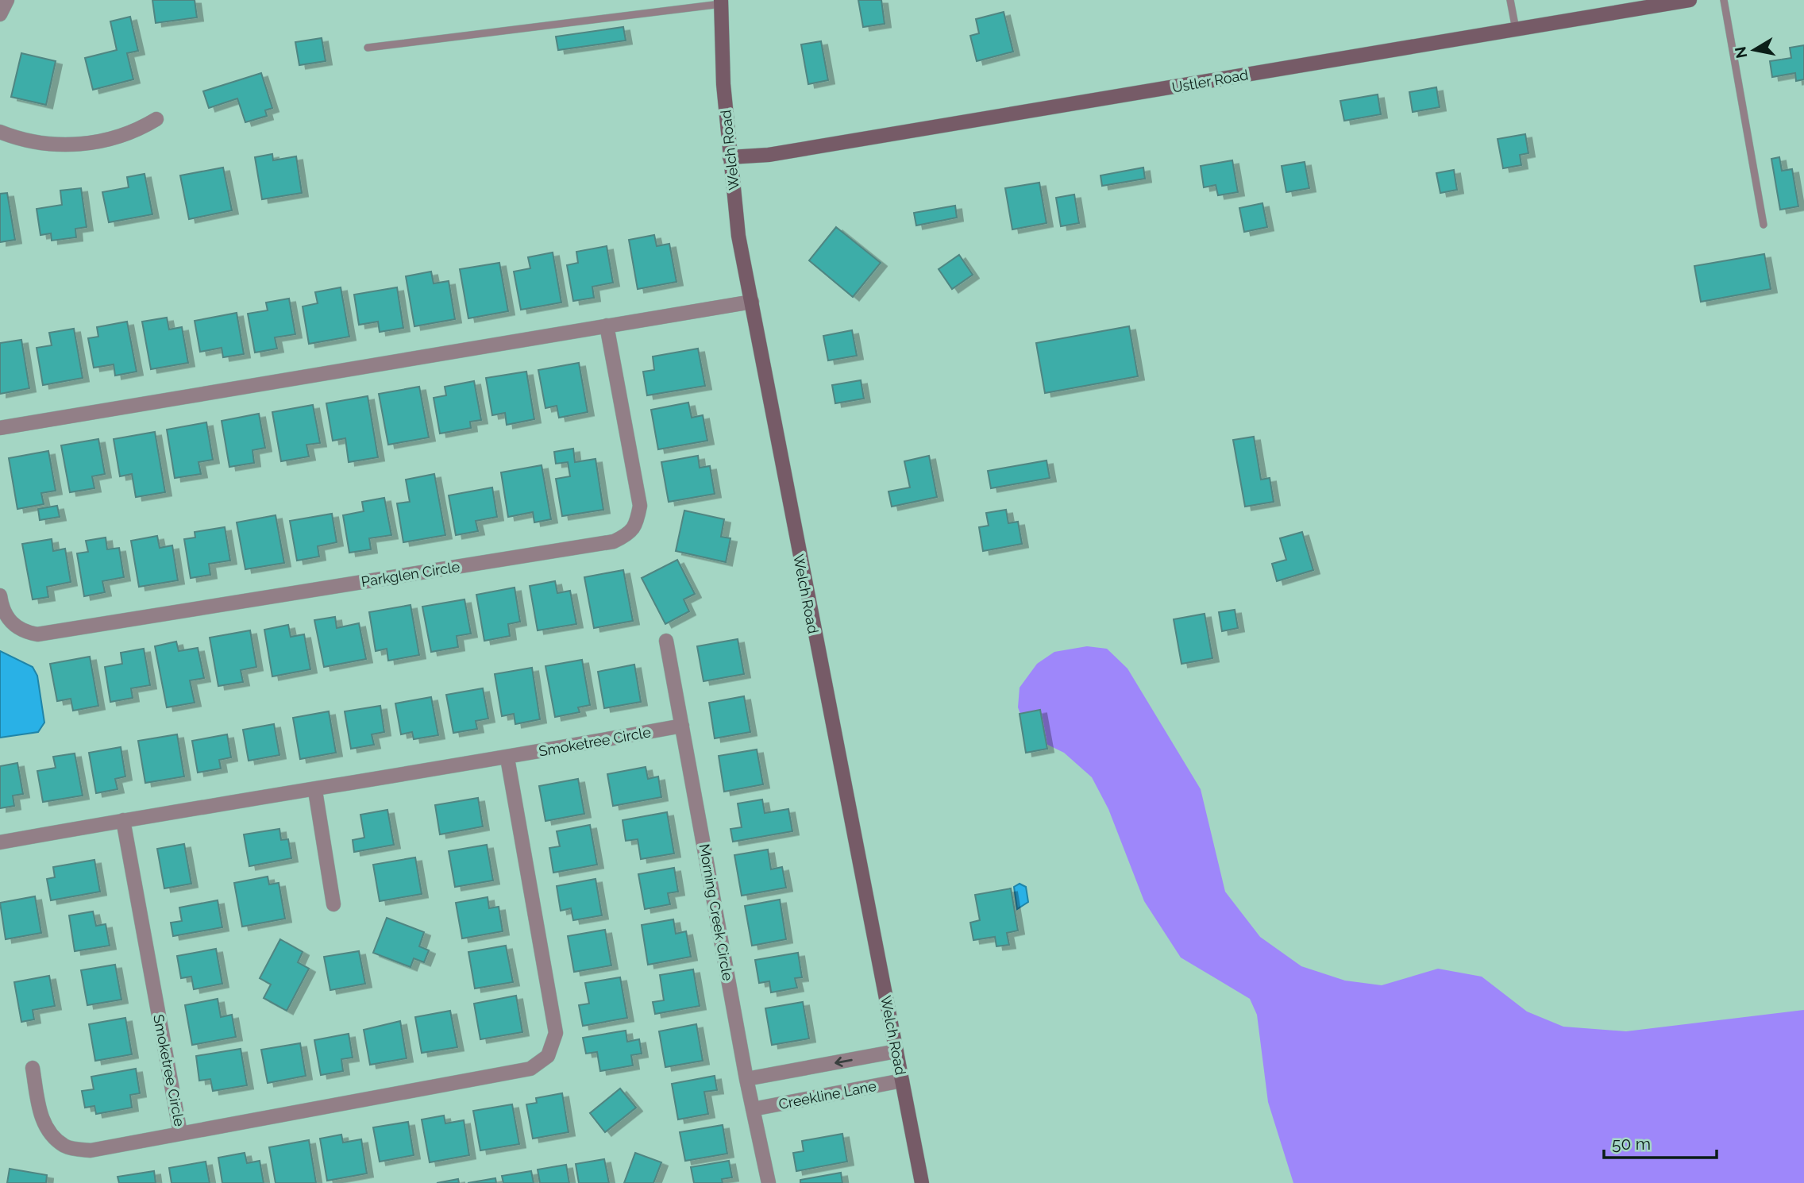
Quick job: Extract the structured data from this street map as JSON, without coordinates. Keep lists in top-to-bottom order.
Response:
{
  "streets": {
    "main road": ["Ustler Road", "Welch Road"],
    "street": [
      "Parkglen Circle",
      "Smoketree Circle",
      "Morning Creek Circle",
      "Creekline Lane"
    ]
  },
  "crossings": [
    ["Ustler Road", "Welch Road"],
    ["Welch Road", "Creekline Lane"],
    ["Smoketree Circle", "Morning Creek Circle"],
    ["Morning Creek Circle", "Creekline Lane"]
  ],
  "scale_bar": "50 m",
  "north": "left"
}
